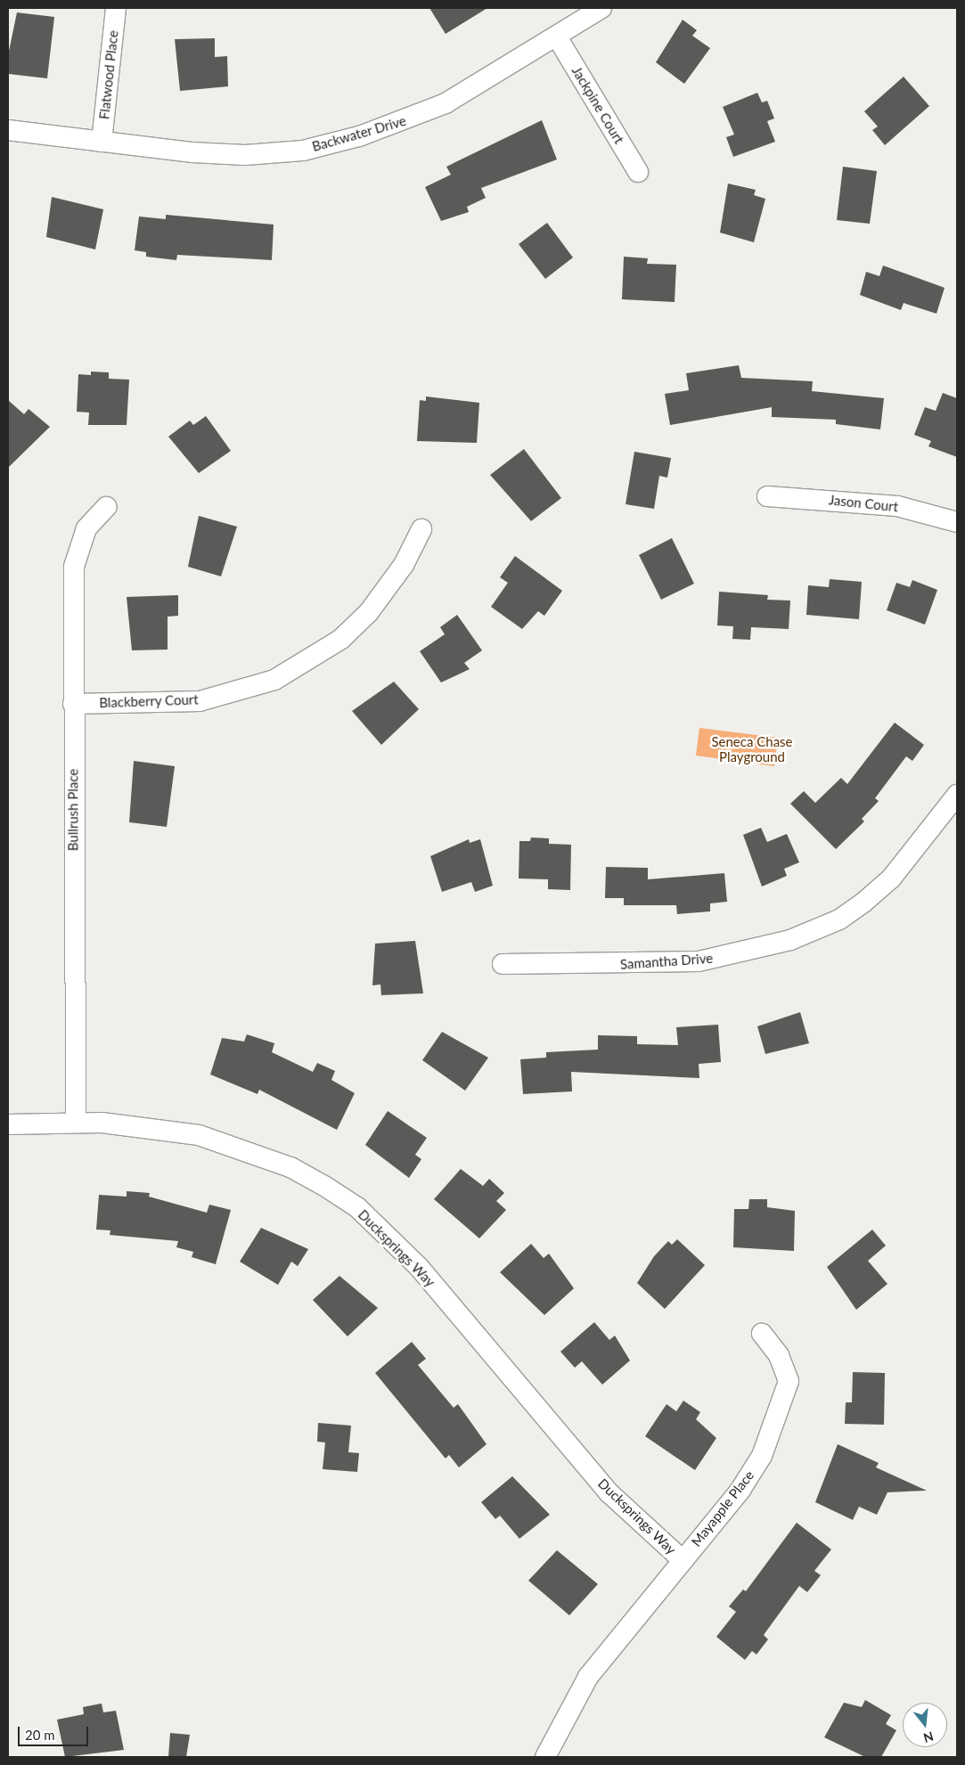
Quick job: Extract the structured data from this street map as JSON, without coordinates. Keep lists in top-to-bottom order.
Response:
{
  "streets": {
    "street": [
      "Flatwood Place",
      "Jackpine Court",
      "Backwater Drive",
      "Jason Court",
      "Blackberry Court",
      "Bullrush Place",
      "Samantha Drive",
      "Ducksprings Way",
      "Mayapple Place"
    ]
  },
  "crossings": [
    ["Flatwood Place", "Backwater Drive"],
    ["Jackpine Court", "Backwater Drive"],
    ["Blackberry Court", "Bullrush Place"],
    ["Bullrush Place", "Ducksprings Way"],
    ["Ducksprings Way", "Mayapple Place"]
  ],
  "parks": ["Seneca Chase Playground"],
  "scale_bar": "20 m",
  "north": "bottom"
}
